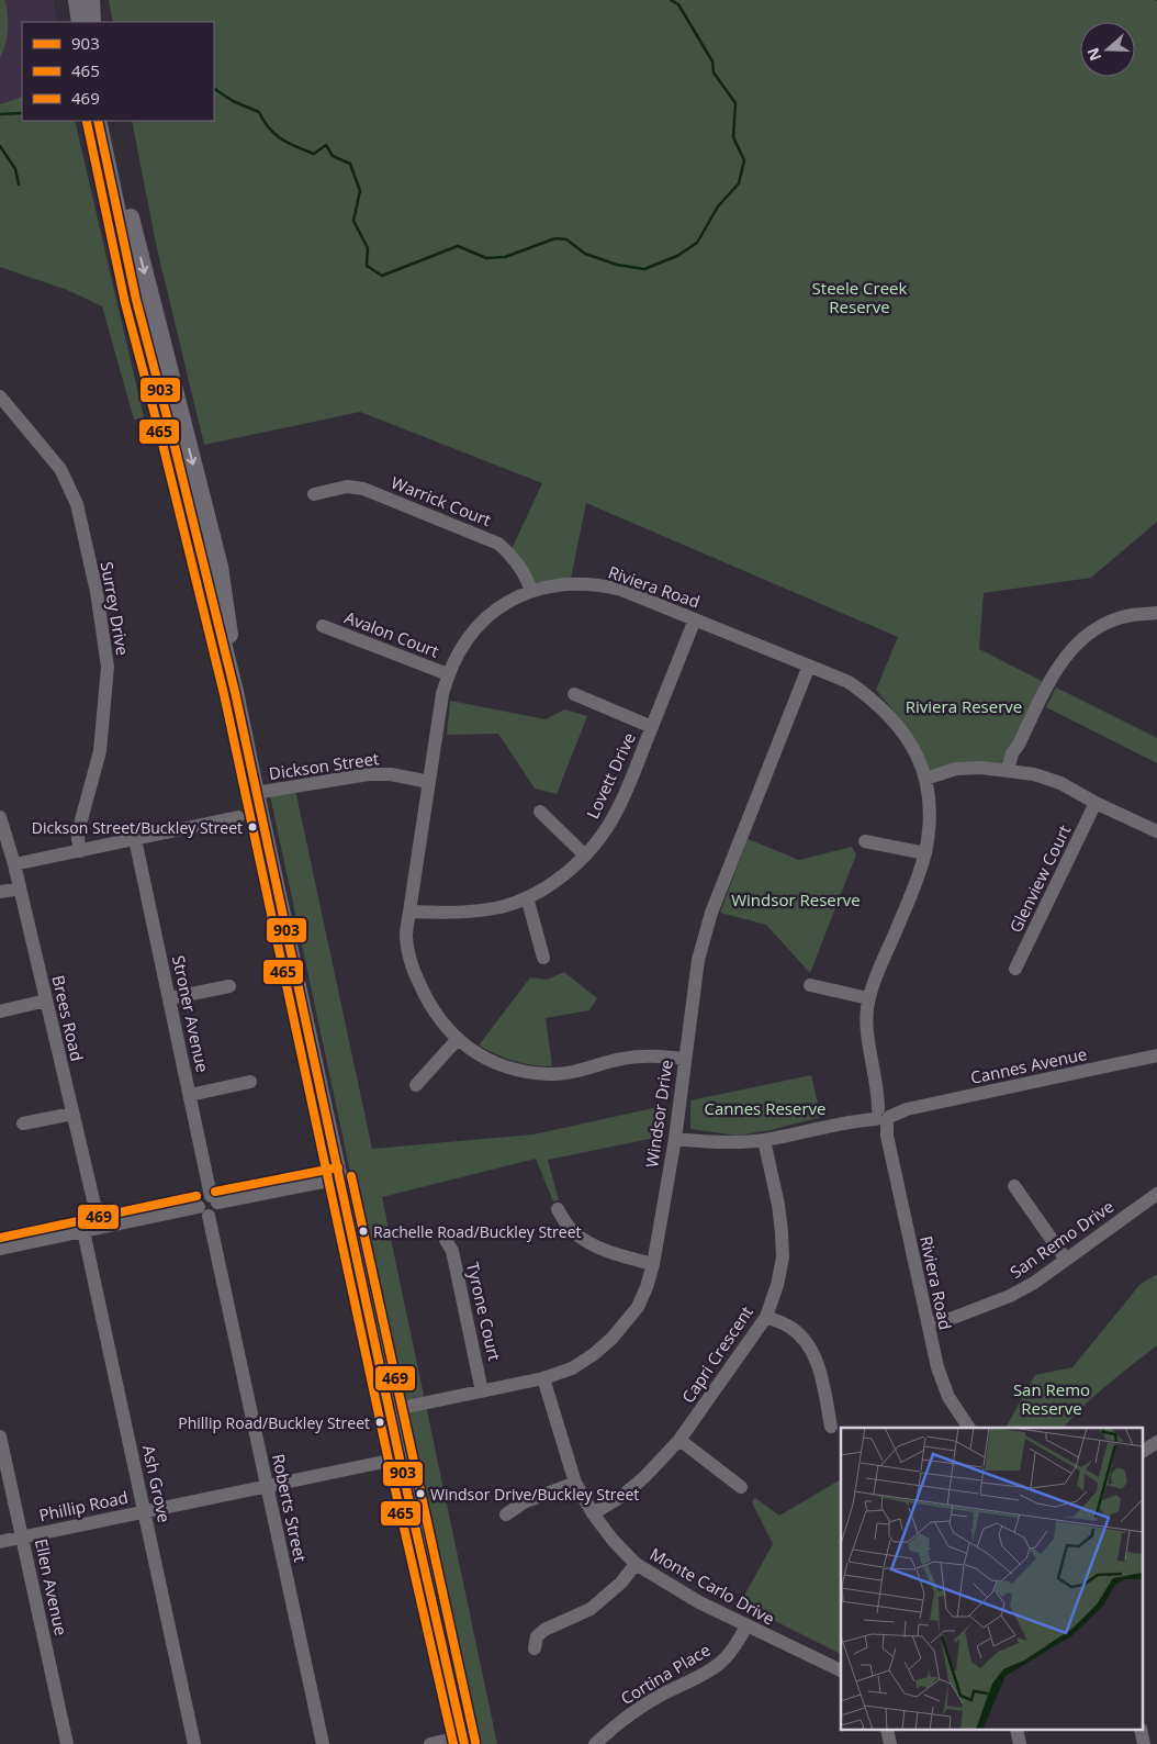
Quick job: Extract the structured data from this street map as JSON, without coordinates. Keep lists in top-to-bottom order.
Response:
{
  "streets": {
    "street": [
      "Warrick Court",
      "Riviera Road",
      "Surrey Drive",
      "Avalon Court",
      "Dickson Street",
      "Lovett Drive",
      "Glenview Court",
      "Stroner Avenue",
      "Brees Road",
      "Cannes Avenue",
      "Windsor Drive",
      "San Remo Drive",
      "Tyrone Court",
      "Capri Crescent",
      "Ash Grove",
      "Phillip Road",
      "Roberts Street",
      "Monte Carlo Drive",
      "Ellen Avenue",
      "Cortina Place"
    ]
  },
  "crossings": [
    ["Warrick Court", "Riviera Road"],
    ["Riviera Road", "Avalon Court"],
    ["Riviera Road", "Dickson Street"],
    ["Riviera Road", "Lovett Drive"],
    ["Riviera Road", "Cannes Avenue"],
    ["Riviera Road", "Windsor Drive"],
    ["Riviera Road", "San Remo Drive"],
    ["Cannes Avenue", "Windsor Drive"],
    ["Cannes Avenue", "Capri Crescent"],
    ["Windsor Drive", "Tyrone Court"],
    ["Windsor Drive", "Monte Carlo Drive"],
    ["Capri Crescent", "Monte Carlo Drive"],
    ["Ash Grove", "Phillip Road"],
    ["Phillip Road", "Roberts Street"],
    ["Phillip Road", "Ellen Avenue"],
    ["Monte Carlo Drive", "Cortina Place"]
  ],
  "parks": [
    "Steele Creek Reserve",
    "Riviera Reserve",
    "Windsor Reserve",
    "Cannes Reserve",
    "San Remo Reserve"
  ],
  "places": [
    "Dickson Street/Buckley Street",
    "Rachelle Road/Buckley Street",
    "Phillip Road/Buckley Street",
    "Windsor Drive/Buckley Street"
  ],
  "lines": ["transit line 903", "transit line 465", "transit line 469"],
  "legend": ["903", "465", "469"],
  "north": "left"
}
